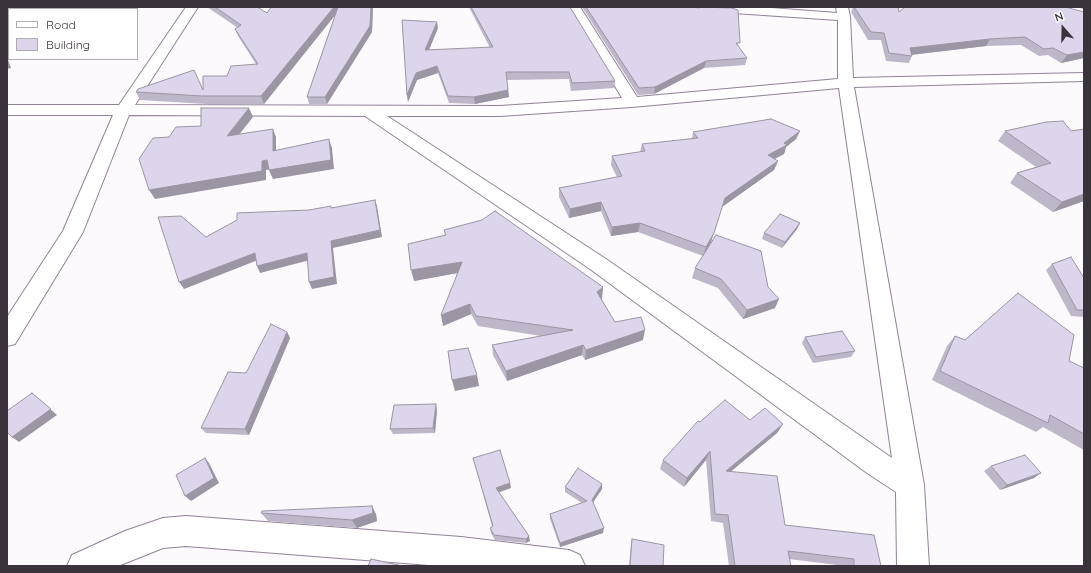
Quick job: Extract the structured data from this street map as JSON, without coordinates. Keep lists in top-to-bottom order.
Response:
{
  "legend": ["Road", "Building"],
  "north": "top"
}
